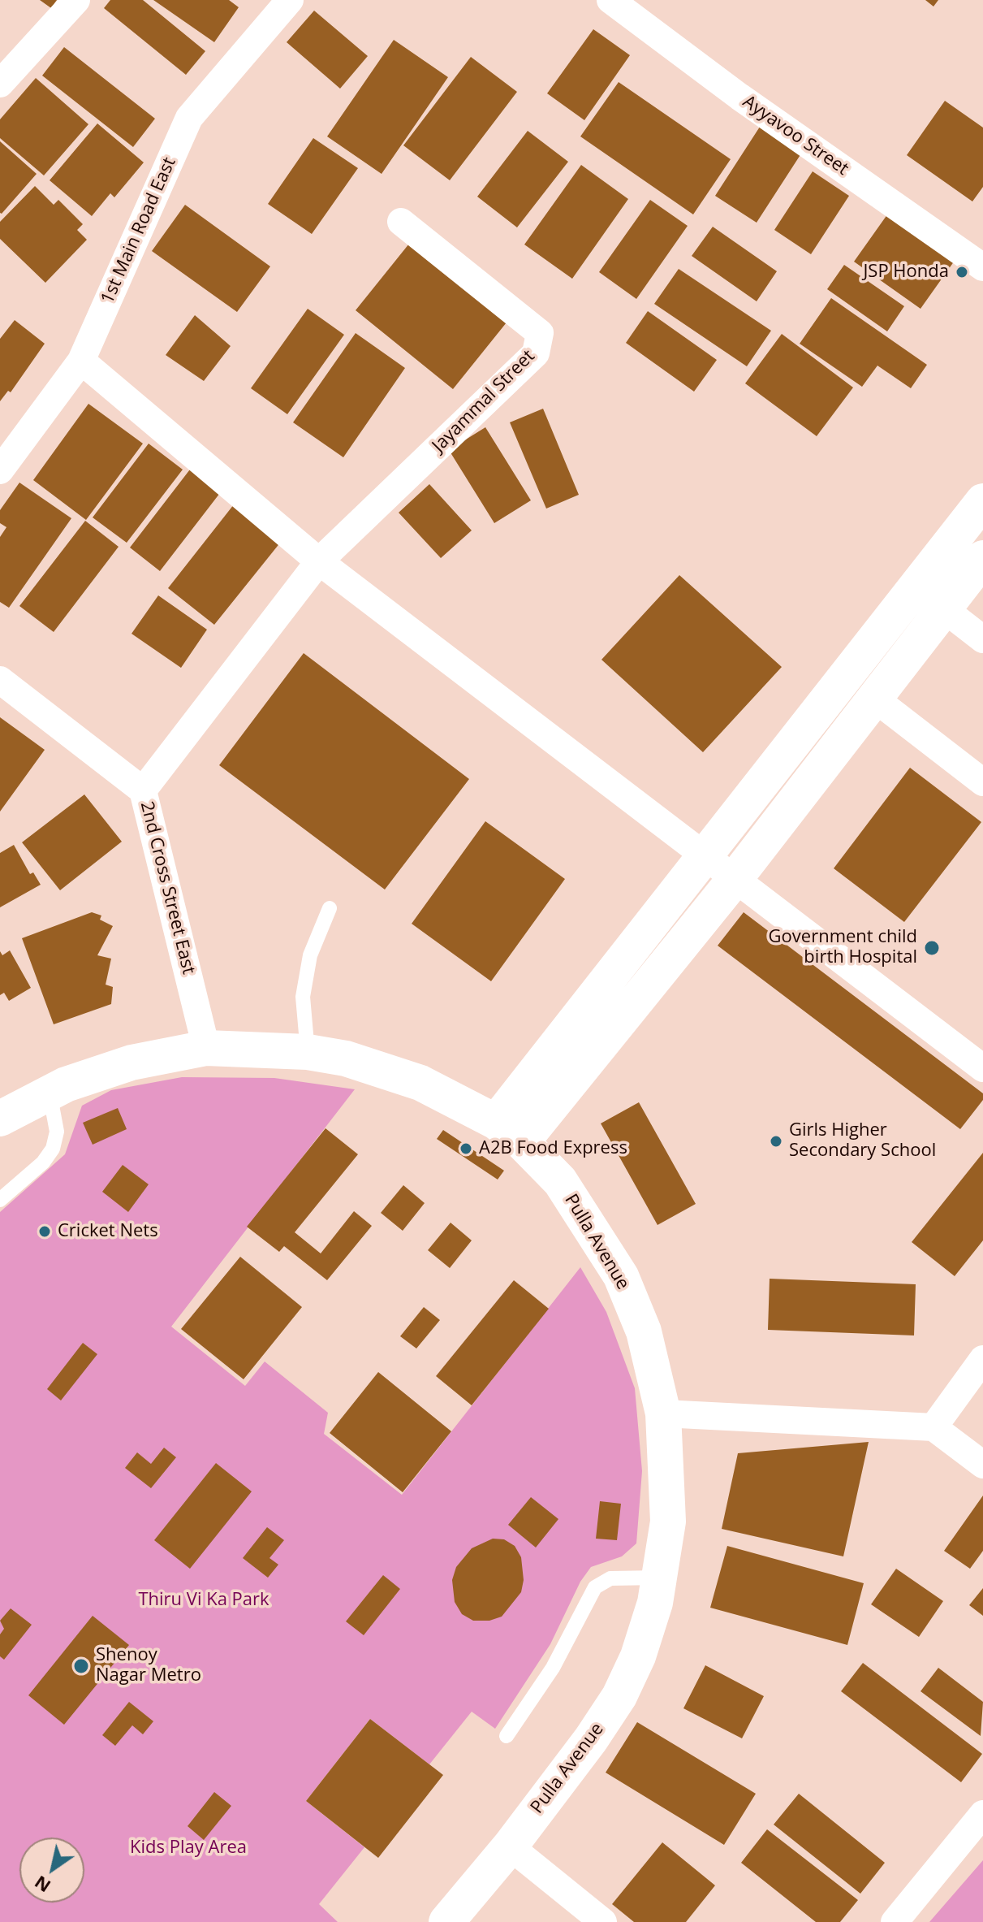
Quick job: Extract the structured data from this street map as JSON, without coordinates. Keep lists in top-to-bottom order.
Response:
{
  "streets": {
    "street": [
      "Ayyavoo Street",
      "1st Main Road East",
      "Jayammal Street",
      "2nd Cross Street East",
      "Pulla Avenue"
    ]
  },
  "crossings": [
    ["2nd Cross Street East", "Pulla Avenue"]
  ],
  "parks": ["Thiru Vi Ka Park", "Kids Play Area"],
  "places": [
    "JSP Honda",
    "Government child birth Hospital",
    "Girls Higher Secondary School",
    "A2B Food Express",
    "Cricket Nets",
    "Shenoy Nagar Metro"
  ],
  "north": "bottom left"
}
